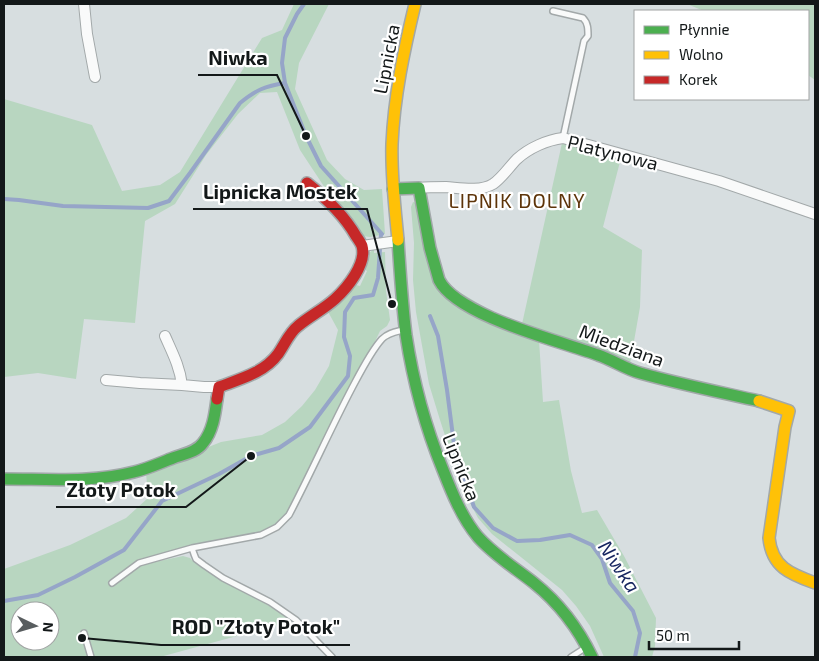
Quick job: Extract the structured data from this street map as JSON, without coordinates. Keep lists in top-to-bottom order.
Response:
{
  "streets": {
    "street": ["Lipnicka", "Platynowa", "Miedziana"]
  },
  "crossings": [
    ["Platynowa", "Miedziana"]
  ],
  "districts": ["LIPNIK DOLNY"],
  "water": ["Niwka"],
  "places": [
    "Niwka",
    "Lipnicka Mostek",
    "Złoty Potok",
    "ROD \"Złoty Potok\""
  ],
  "legend": ["Płynnie", "Wolno", "Korek"],
  "scale_bar": "50 m",
  "north": "right"
}
